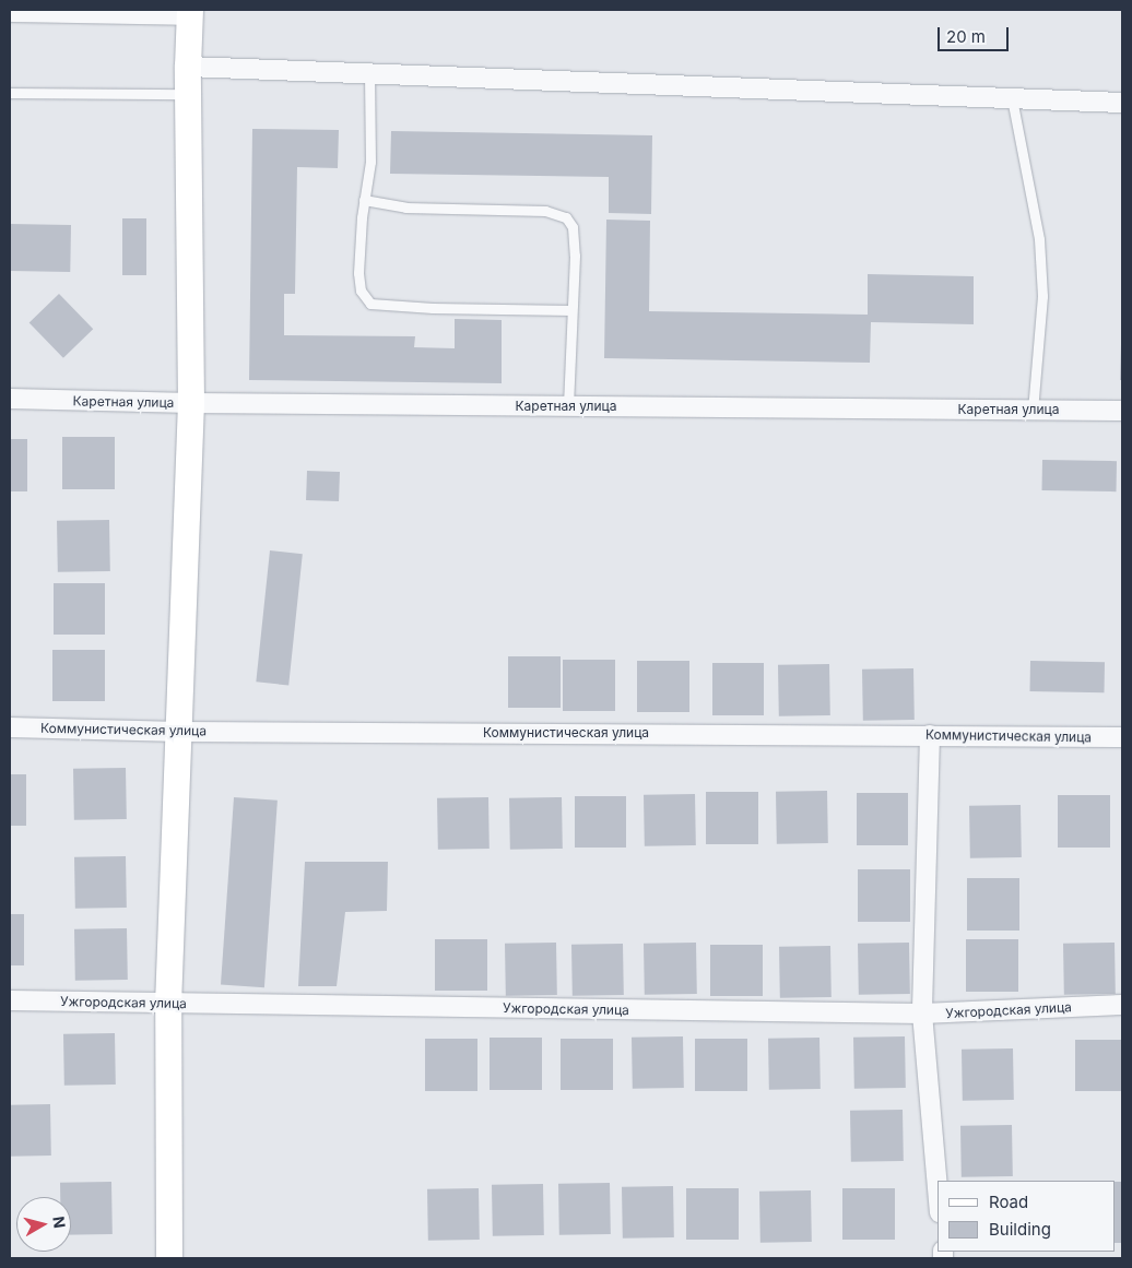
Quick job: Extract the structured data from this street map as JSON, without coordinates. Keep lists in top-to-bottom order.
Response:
{
  "streets": {
    "street": ["Каретная улица", "Коммунистическая улица", "Ужгородская улица"]
  },
  "legend": ["Road", "Building"],
  "scale_bar": "20 m",
  "north": "right"
}
